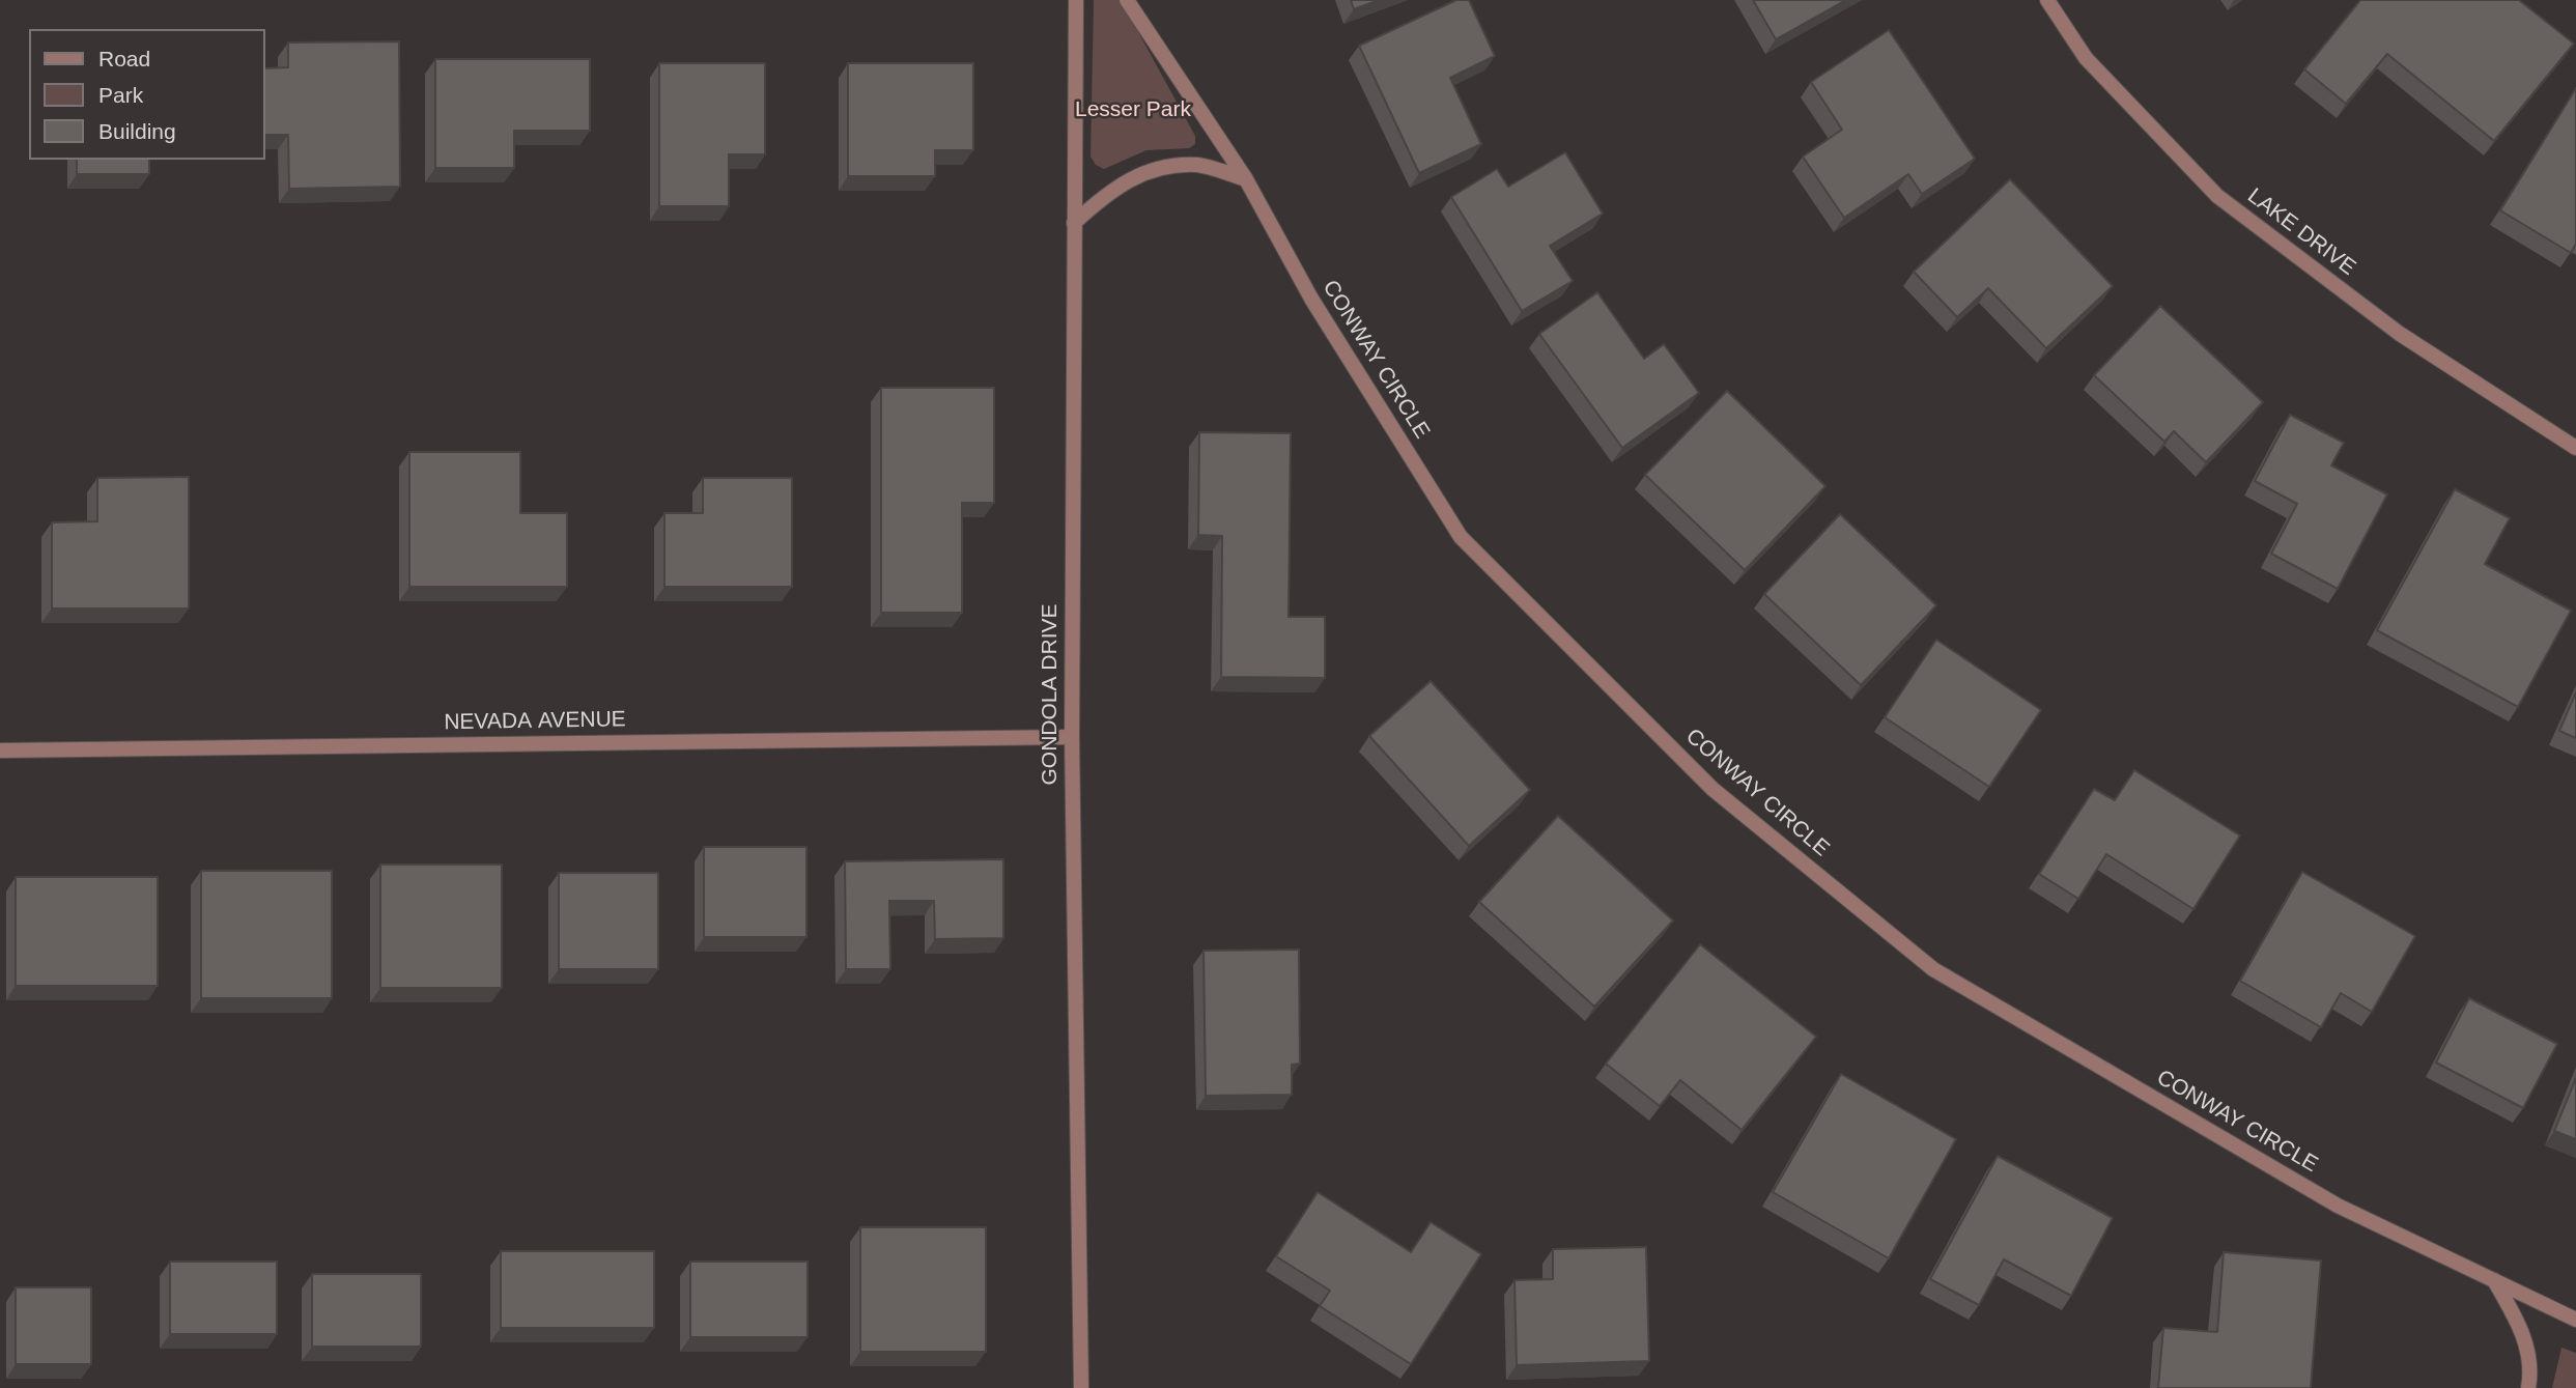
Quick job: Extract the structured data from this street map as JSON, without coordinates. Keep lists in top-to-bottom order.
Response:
{
  "streets": {
    "street": [
      "LAKE DRIVE",
      "CONWAY CIRCLE",
      "GONDOLA DRIVE",
      "NEVADA AVENUE"
    ]
  },
  "crossings": [
    ["GONDOLA DRIVE", "NEVADA AVENUE"]
  ],
  "parks": ["Lesser Park"],
  "legend": ["Road", "Park", "Building"]
}
